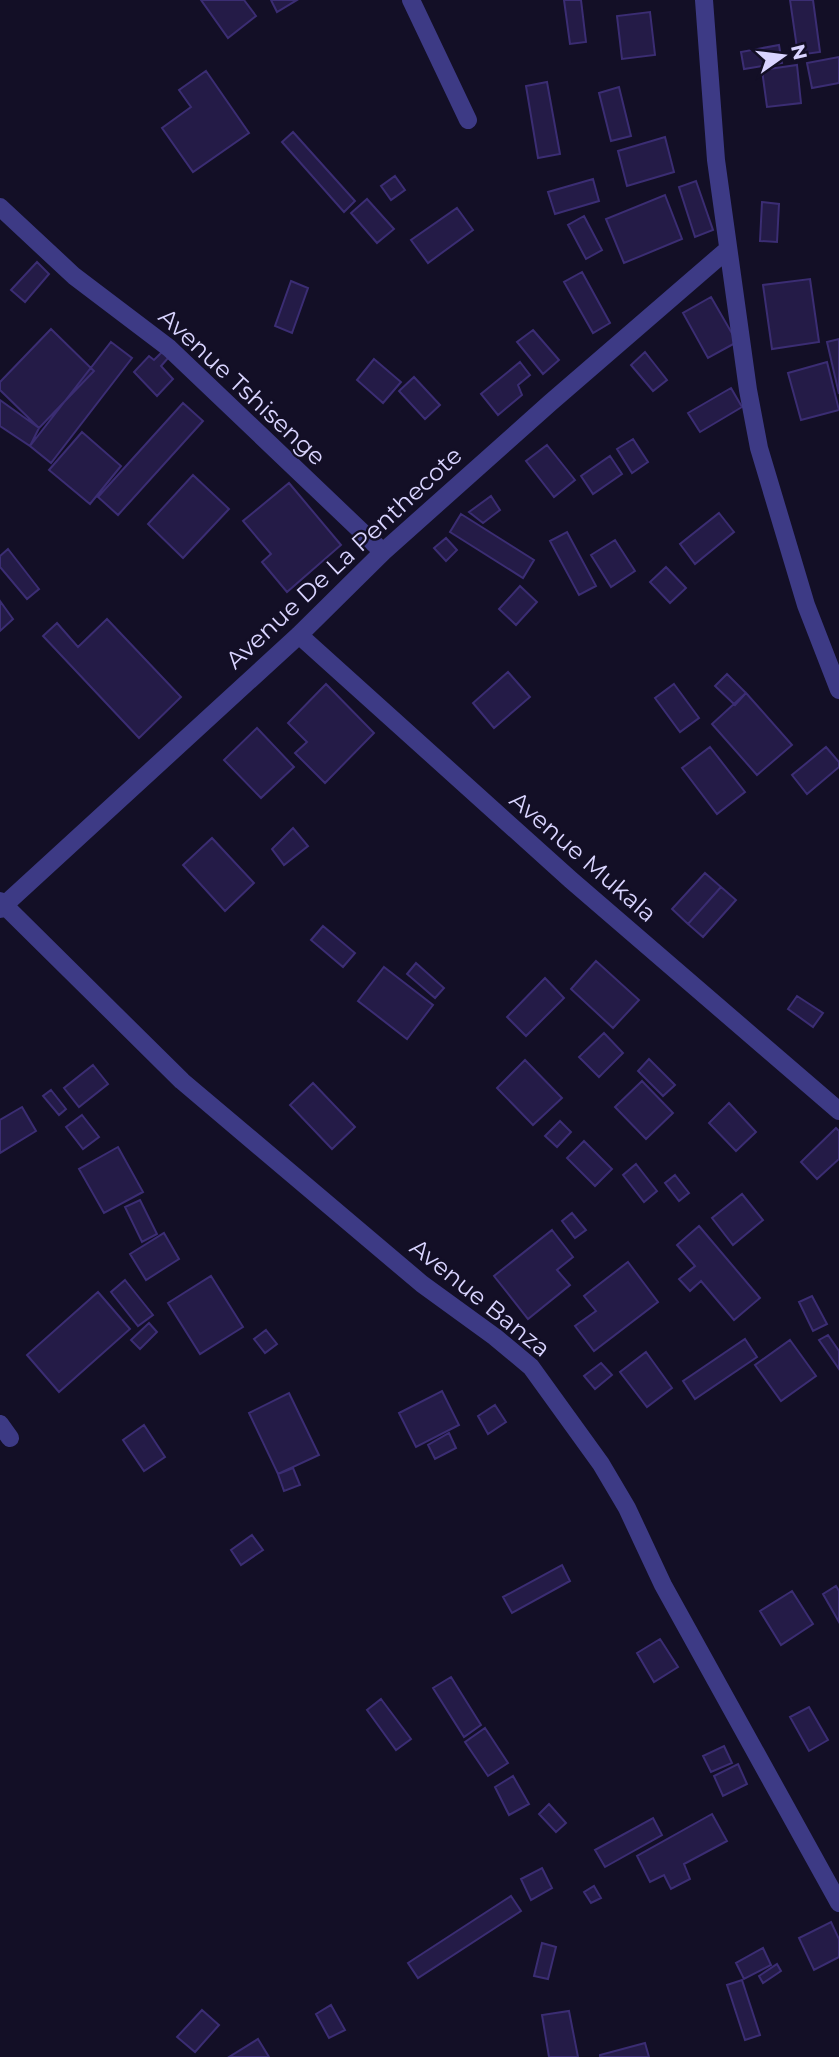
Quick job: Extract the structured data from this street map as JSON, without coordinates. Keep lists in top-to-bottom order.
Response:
{
  "streets": {
    "street": [
      "Avenue Tshisenge",
      "Avenue De La Penthecote",
      "Avenue Mukala",
      "Avenue Banza"
    ]
  },
  "crossings": [
    ["Avenue Tshisenge", "Avenue De La Penthecote"],
    ["Avenue De La Penthecote", "Avenue Mukala"],
    ["Avenue De La Penthecote", "Avenue Banza"]
  ],
  "north": "right"
}
